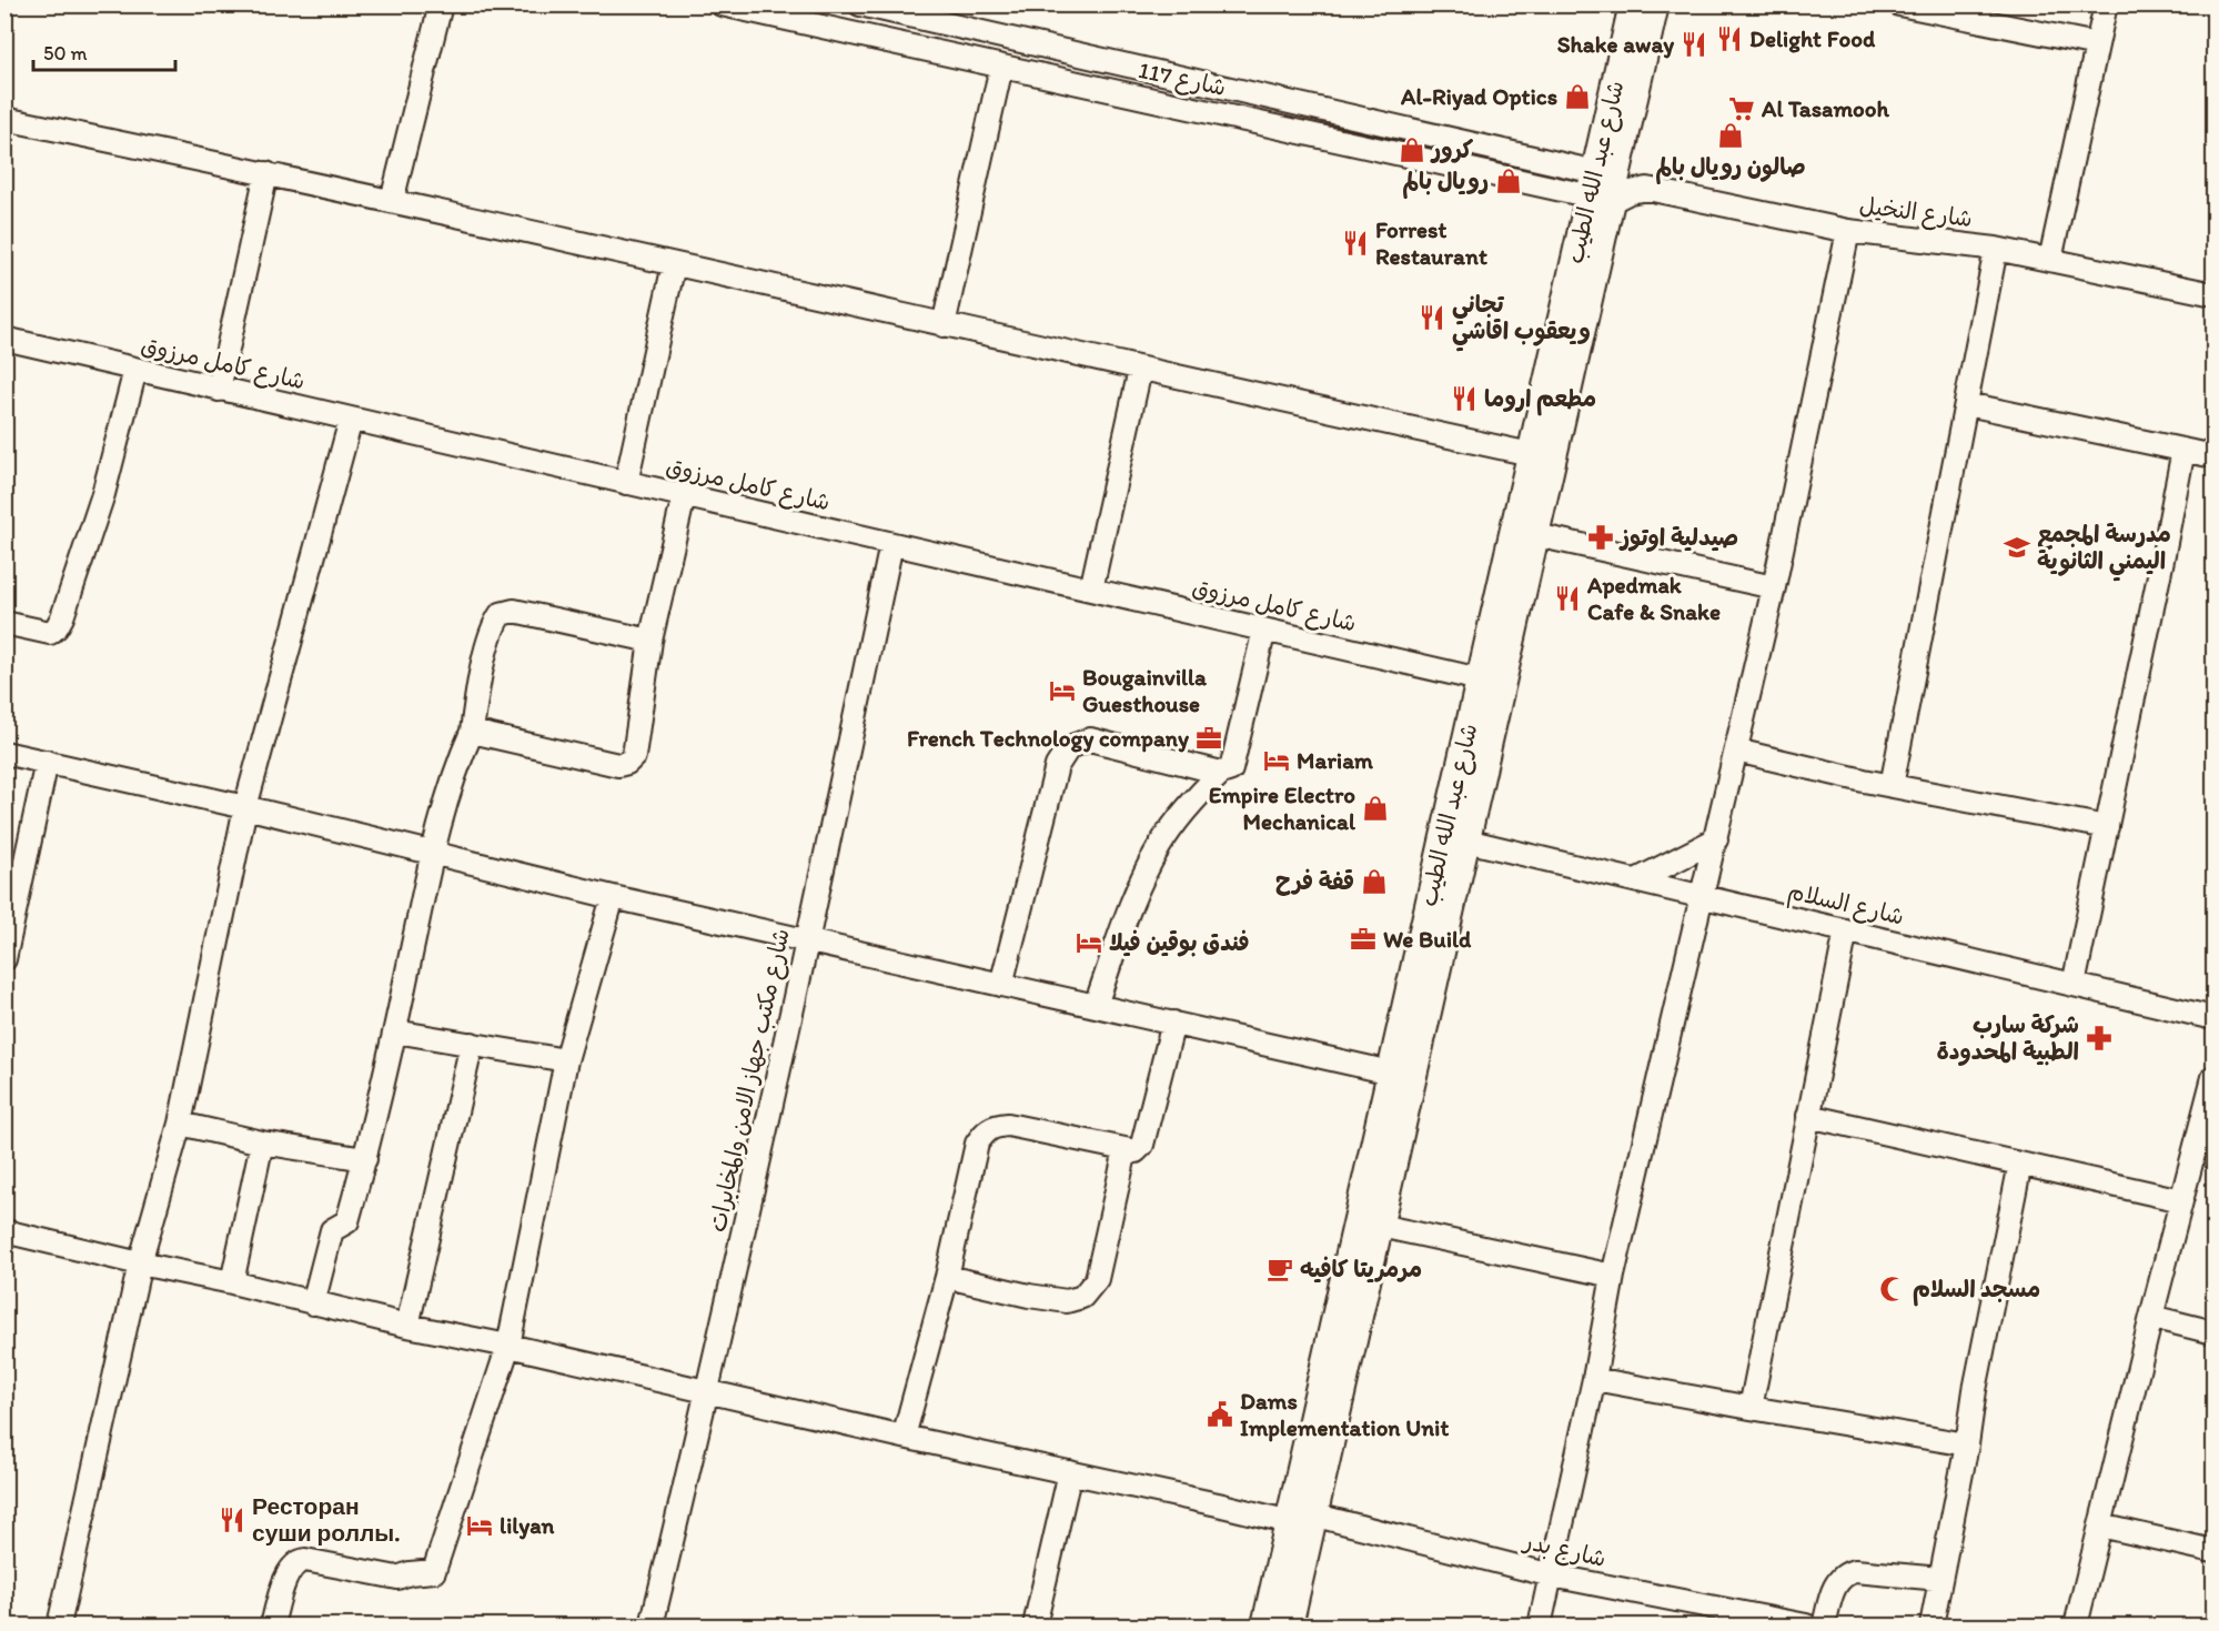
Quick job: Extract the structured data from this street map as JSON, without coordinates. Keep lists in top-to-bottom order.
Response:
{
  "streets": {
    "main road": ["شارع عبد الله الطيب"],
    "street": [
      "شارع 117",
      "شارع النخيل",
      "شارع كامل مرزوق",
      "شارع السلام",
      "شارع مكتب جهاز الامن والمخابرات",
      "شارع بدر"
    ]
  },
  "crossings": [
    ["شارع 117", "شارع عبد الله الطيب"],
    ["شارع 117", "شارع النخيل"],
    ["شارع عبد الله الطيب", "شارع النخيل"],
    ["شارع عبد الله الطيب", "شارع كامل مرزوق"],
    ["شارع عبد الله الطيب", "شارع السلام"],
    ["شارع عبد الله الطيب", "شارع بدر"],
    ["شارع كامل مرزوق", "شارع مكتب جهاز الامن والمخابرات"],
    ["شارع مكتب جهاز الامن والمخابرات", "شارع بدر"]
  ],
  "places": {
    "restaurant": [
      "Delight Food",
      "Shake away",
      "Forrest Restaurant",
      "تجاني ويعقوب اقاشي",
      "مطعم اروما",
      "Apedmak Cafe & Snake",
      "Ресторан суши роллы."
    ],
    "shop": [
      "Al-Riyad Optics",
      "صالون رويال بالم",
      "كرور",
      "رويال بالم",
      "Empire Electro Mechanical",
      "قفة فرح"
    ],
    "supermarket": ["Al Tasamooh"],
    "pharmacy": ["صيدلية اوتوز", "شركة سارب الطبية المحدودة"],
    "school or university": ["مدرسة المجمع اليمني الثانوية"],
    "hotel": [
      "Bougainvilla Guesthouse",
      "Mariam",
      "فندق بوقين فيلا",
      "lilyan"
    ],
    "office": ["French Technology company", "We Build"],
    "cafe": ["مرمريتا كافيه"],
    "mosque": ["مسجد السلام"],
    "public building": ["Dams Implementation Unit"]
  },
  "scale_bar": "50 m"
}
